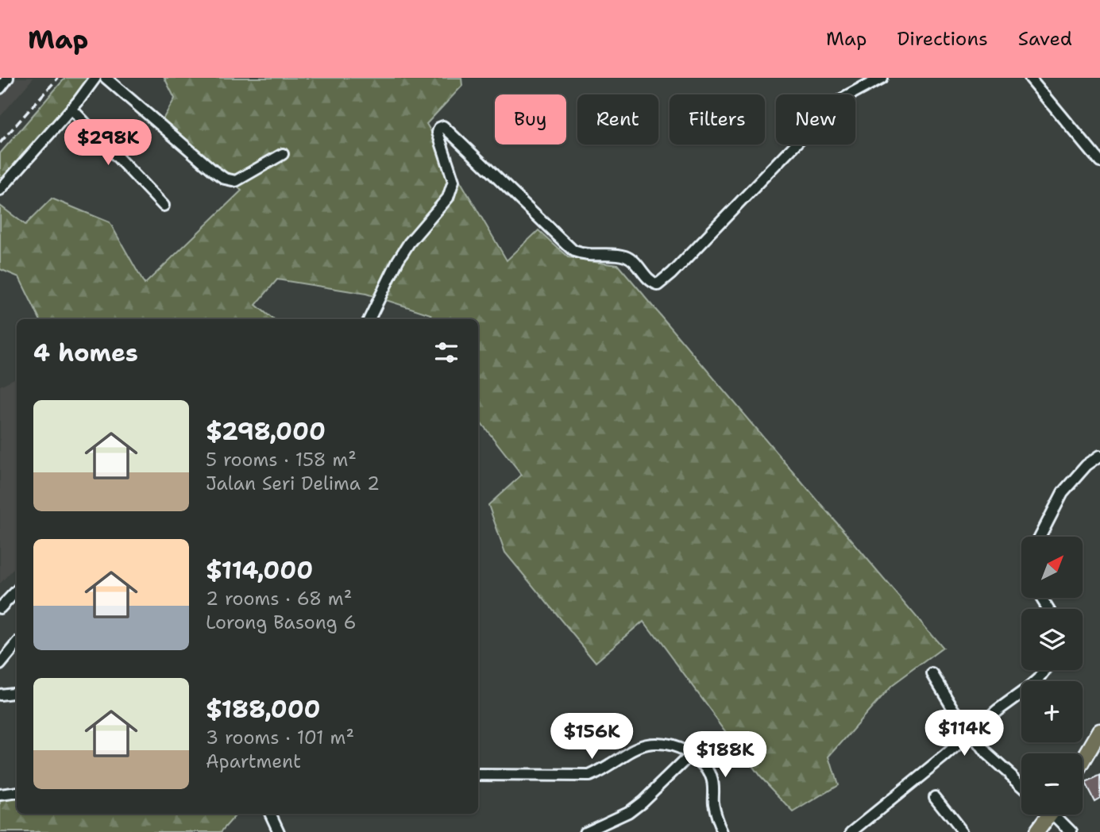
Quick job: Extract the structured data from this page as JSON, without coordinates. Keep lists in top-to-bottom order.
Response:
{
  "north": "top right",
  "page": {
    "header": "Map",
    "nav": ["Map", "Directions", "Saved"],
    "chip": [
      "Buy",
      "Rent",
      "Filters",
      "New"
    ],
    "price": [
      "$298K",
      "$114K",
      "$156K",
      "$188K"
    ],
    "heading": "4 homes",
    "list": [
      {
        "name": "$298,000",
        "note": "5 rooms · 158 m² · Jalan Seri Delima 2"
      },
      {
        "name": "$114,000",
        "note": "2 rooms · 68 m² · Lorong Basong 6"
      },
      {
        "name": "$188,000",
        "note": "3 rooms · 101 m² · Apartment"
      }
    ],
    "map_buttons": ["+", "−"]
  }
}
